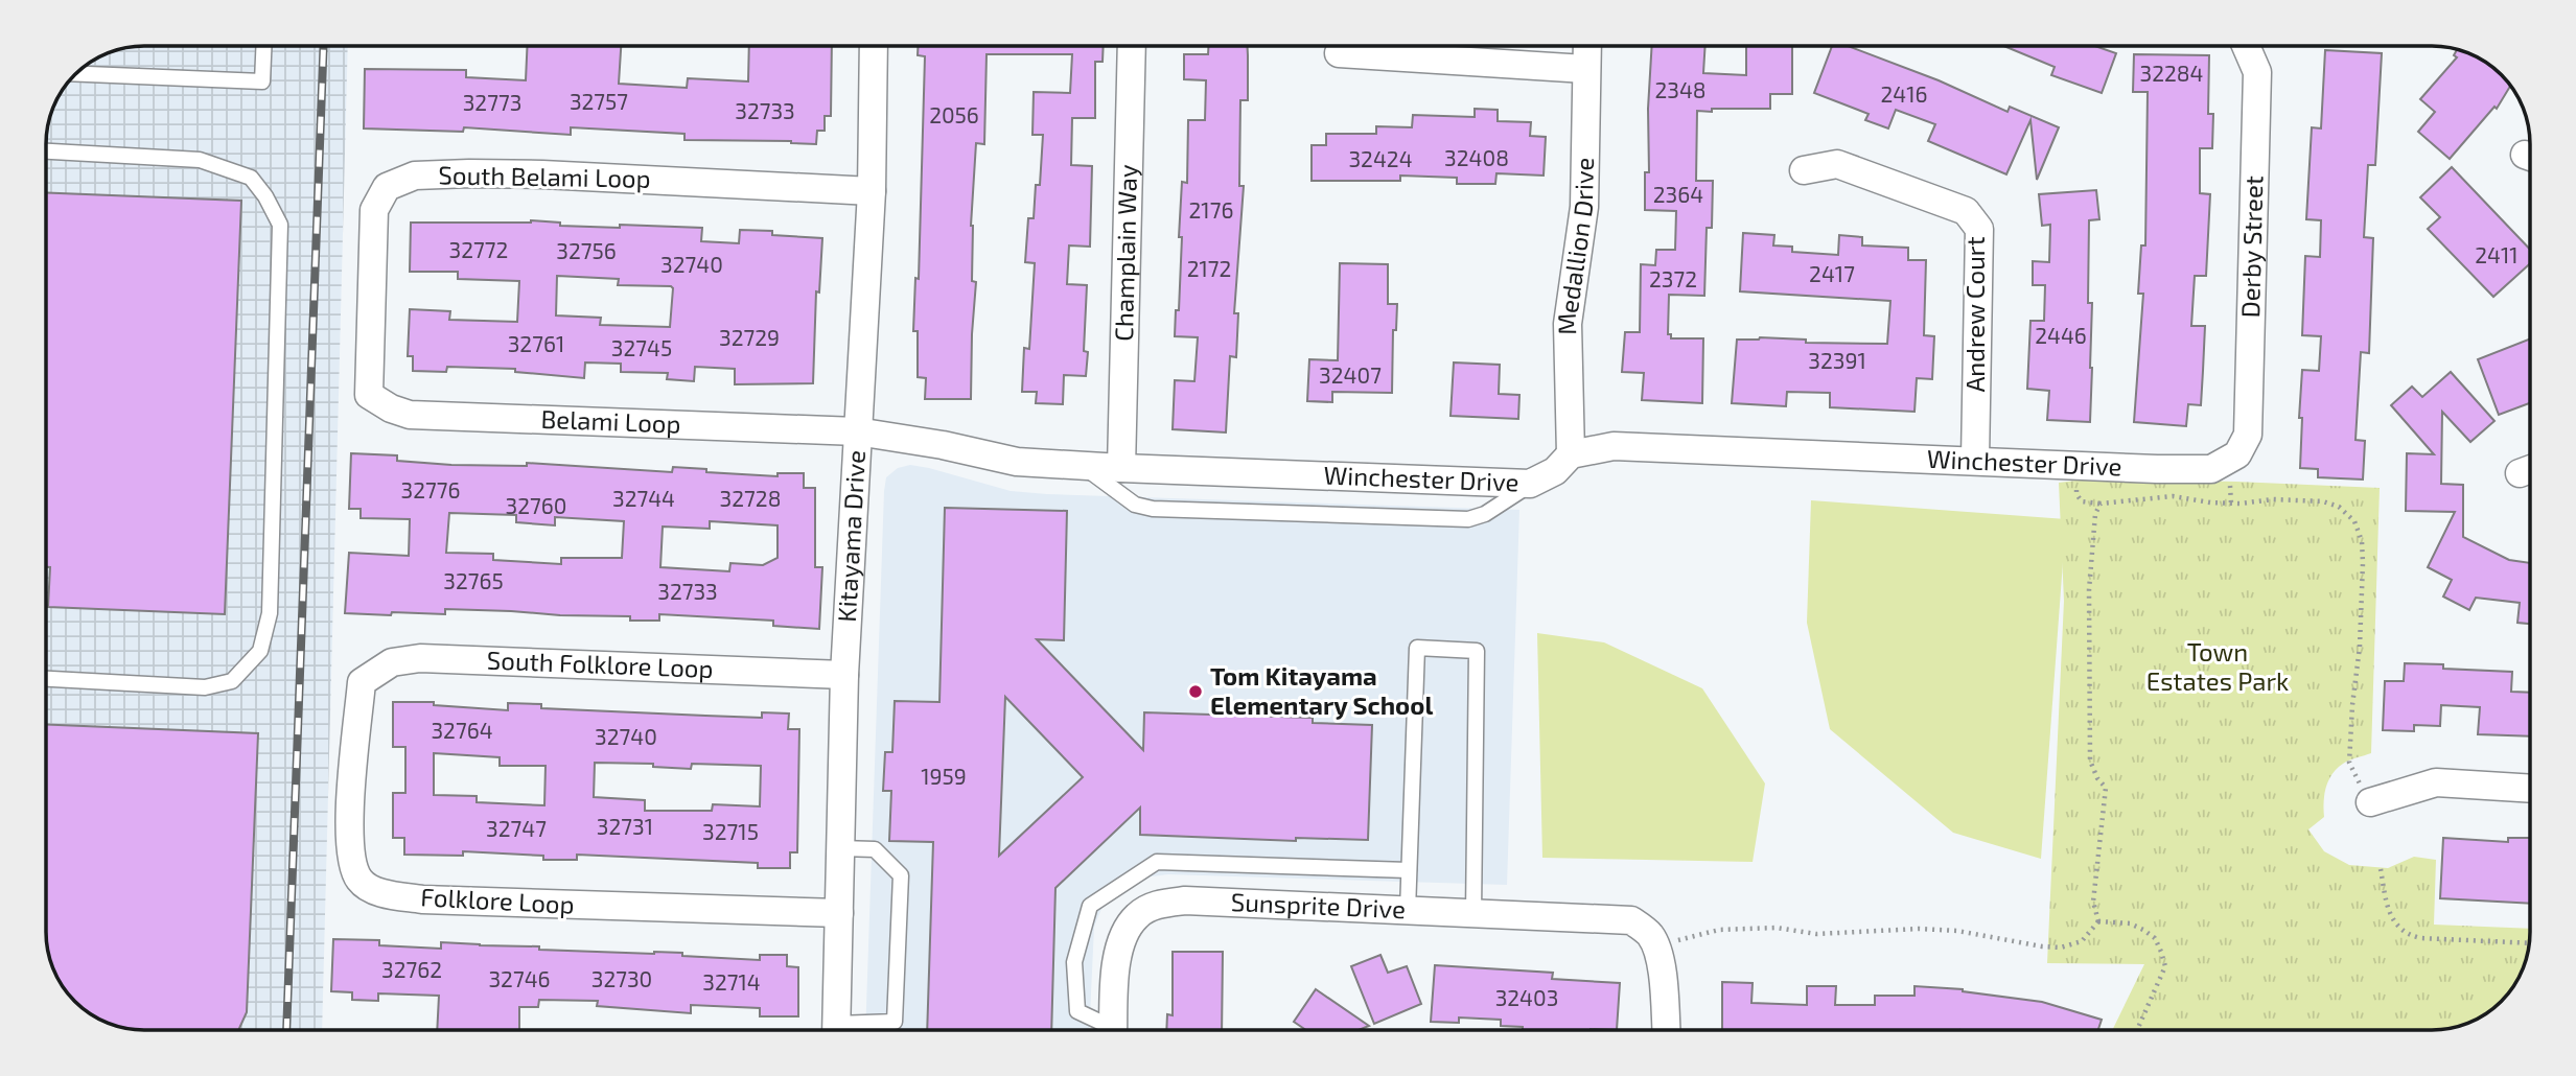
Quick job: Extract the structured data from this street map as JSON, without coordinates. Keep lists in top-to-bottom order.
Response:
{
  "streets": {
    "street": [
      "South Belami Loop",
      "Medallion Drive",
      "Derby Street",
      "Champlain Way",
      "Andrew Court",
      "Belami Loop",
      "Winchester Drive",
      "Kitayama Drive",
      "South Folklore Loop",
      "Folklore Loop",
      "Sunsprite Drive"
    ]
  },
  "crossings": [
    ["South Belami Loop", "Belami Loop"],
    ["South Belami Loop", "Kitayama Drive"],
    ["Medallion Drive", "Winchester Drive"],
    ["Derby Street", "Winchester Drive"],
    ["Champlain Way", "Winchester Drive"],
    ["Andrew Court", "Winchester Drive"],
    ["Belami Loop", "Winchester Drive"],
    ["Belami Loop", "Kitayama Drive"],
    ["Winchester Drive", "Kitayama Drive"],
    ["Kitayama Drive", "South Folklore Loop"],
    ["Kitayama Drive", "Folklore Loop"],
    ["South Folklore Loop", "Folklore Loop"]
  ],
  "parks": ["Town Estates Park"],
  "places": ["Tom Kitayama Elementary School"],
  "house_numbers": [
    "32284",
    "2348",
    "2416",
    "32757",
    "32773",
    "32733",
    "2056",
    "32408",
    "32424",
    "2364",
    "2176",
    "32772",
    "32756",
    "2411",
    "32740",
    "2172",
    "2417",
    "2372",
    "2446",
    "32729",
    "32761",
    "32745",
    "32391",
    "32407",
    "32776",
    "32744",
    "32728",
    "32760",
    "32765",
    "32733",
    "32764",
    "32740",
    "1959",
    "32731",
    "32747",
    "32715",
    "32762",
    "32746",
    "32730",
    "32714",
    "32403"
  ]
}
